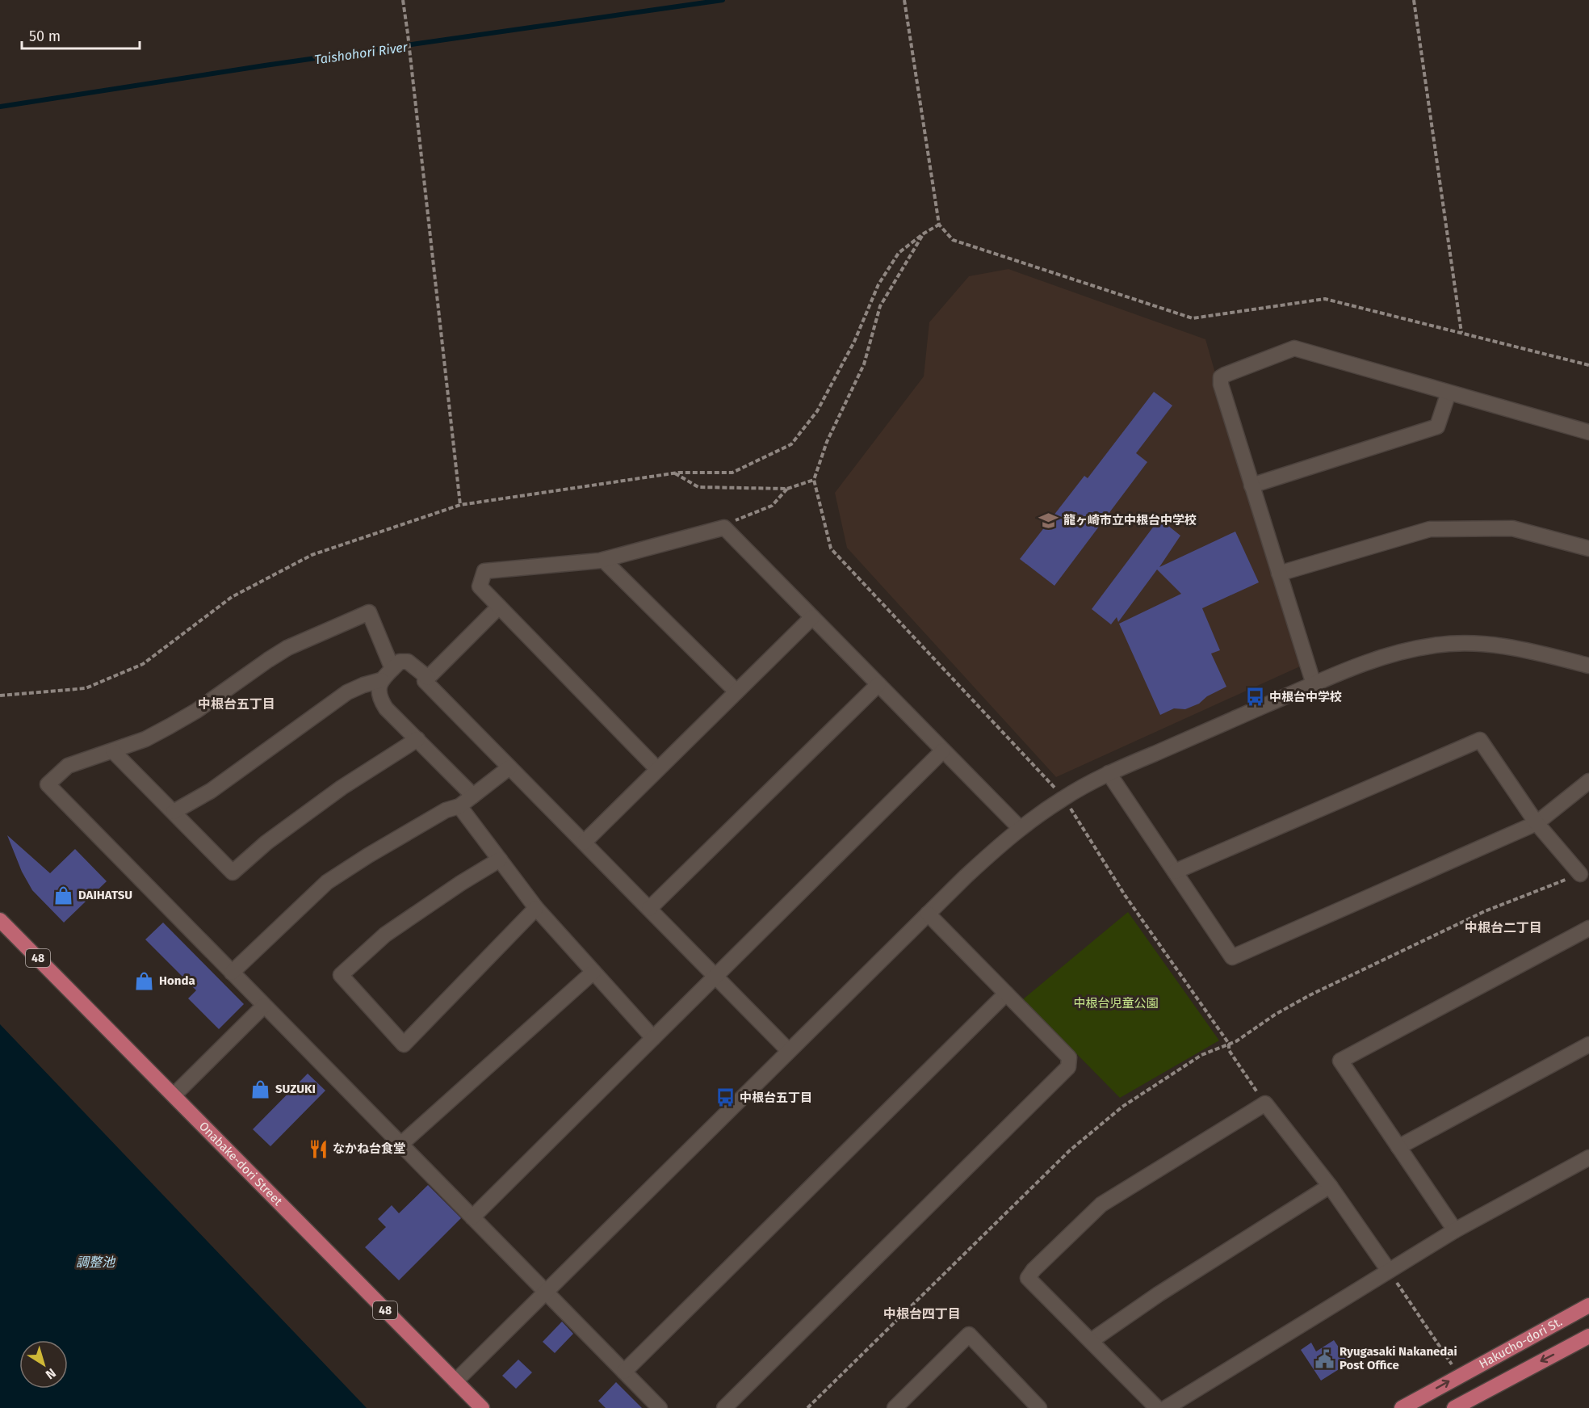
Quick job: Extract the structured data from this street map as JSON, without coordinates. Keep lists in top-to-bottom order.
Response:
{
  "streets": {
    "main road": ["48", "Onabake-dori Street", "Hakucho-dori St."]
  },
  "districts": ["中根台五丁目", "中根台二丁目", "中根台四丁目"],
  "water": ["Taishohori River", "調整池"],
  "parks": ["中根台児童公園"],
  "places": {
    "school or university": ["龍ヶ崎市立中根台中学校"],
    "bus stop": ["中根台中学校", "中根台五丁目"],
    "shop": ["DAIHATSU", "Honda", "SUZUKI"],
    "restaurant": ["なかね台食堂"],
    "public building": ["Ryugasaki Nakanedai Post Office"]
  },
  "scale_bar": "50 m",
  "north": "bottom right"
}
